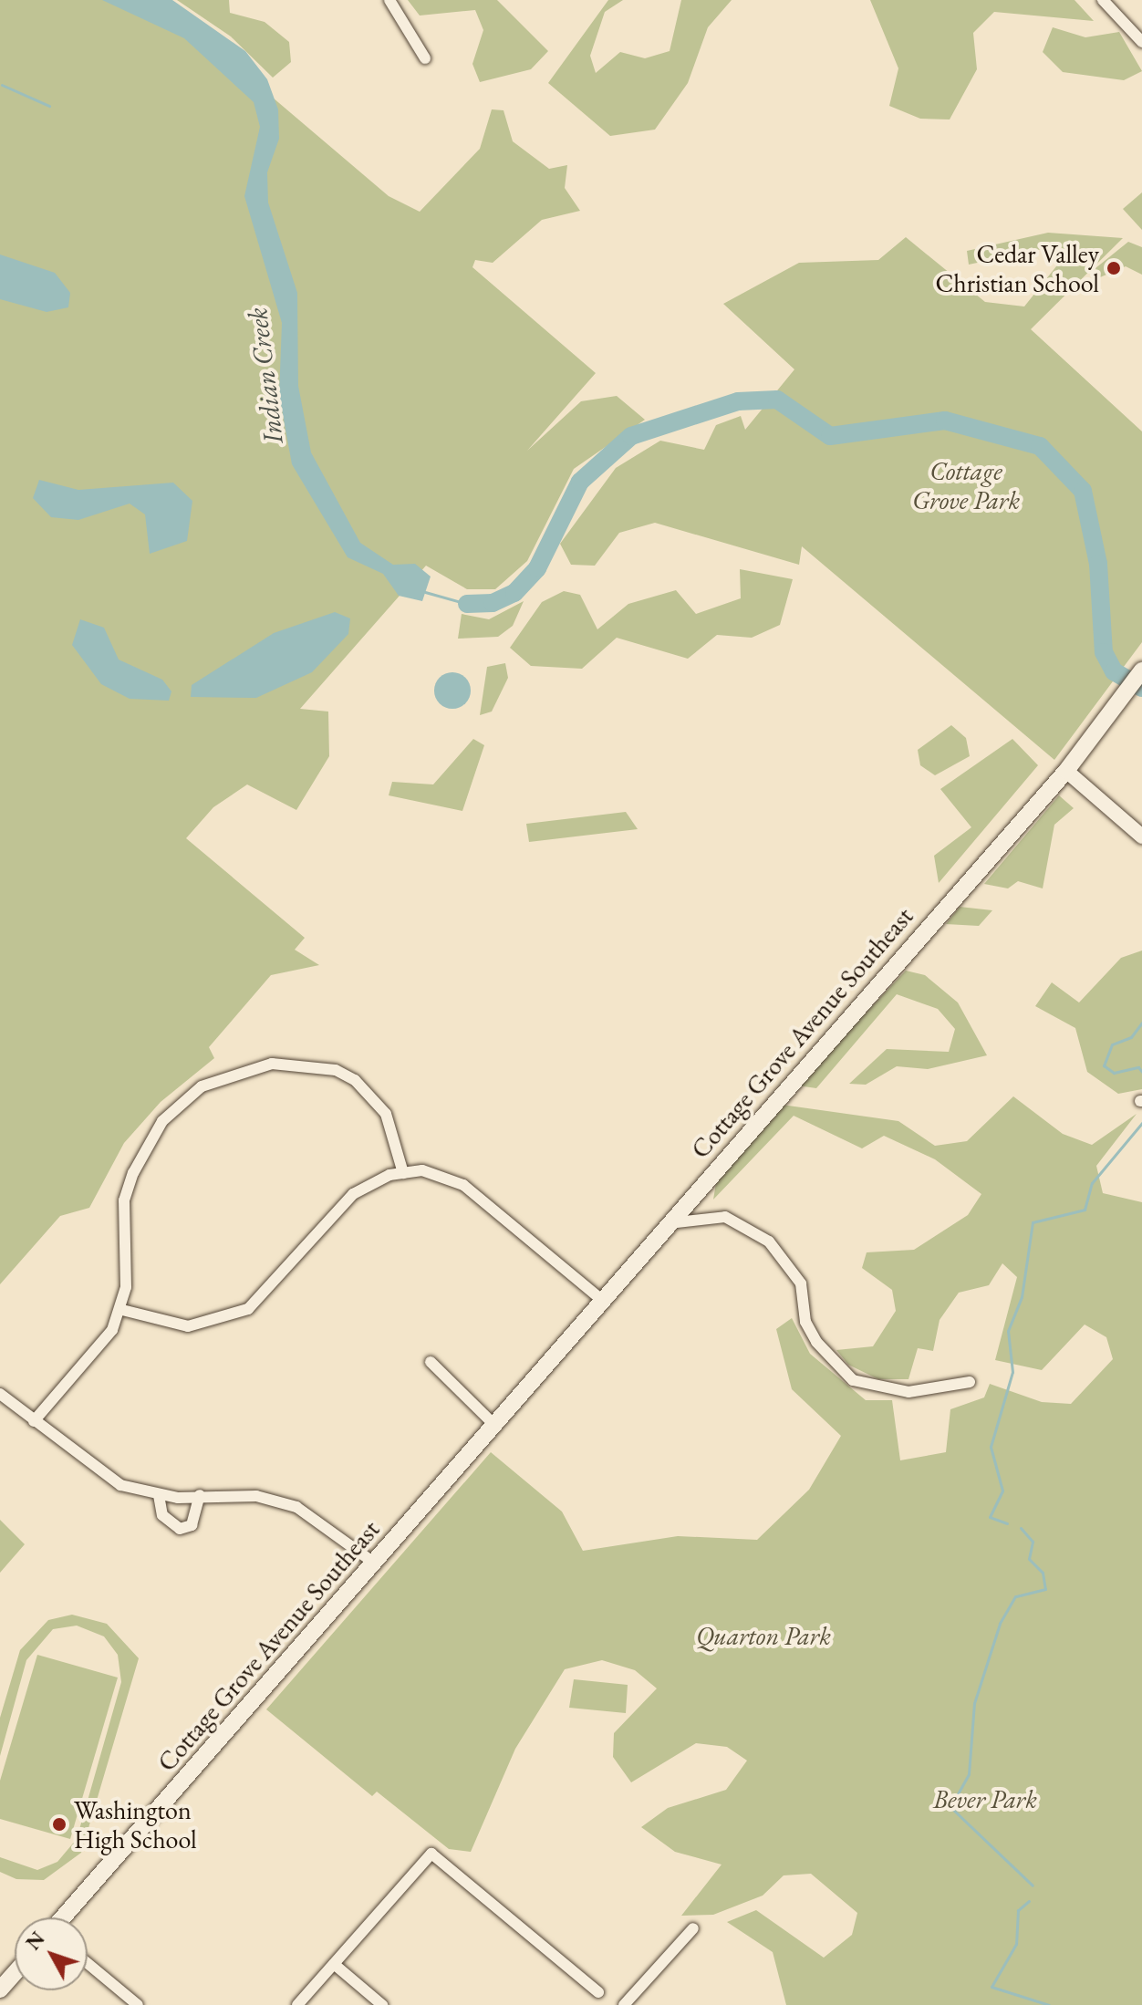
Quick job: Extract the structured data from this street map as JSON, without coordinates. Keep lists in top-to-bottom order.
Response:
{
  "streets": {
    "main road": ["Cottage Grove Avenue Southeast"]
  },
  "water": ["Indian Creek"],
  "parks": ["Cottage Grove Park", "Quarton Park", "Bever Park"],
  "places": ["Cedar Valley Christian School", "Washington High School"],
  "north": "top left"
}
